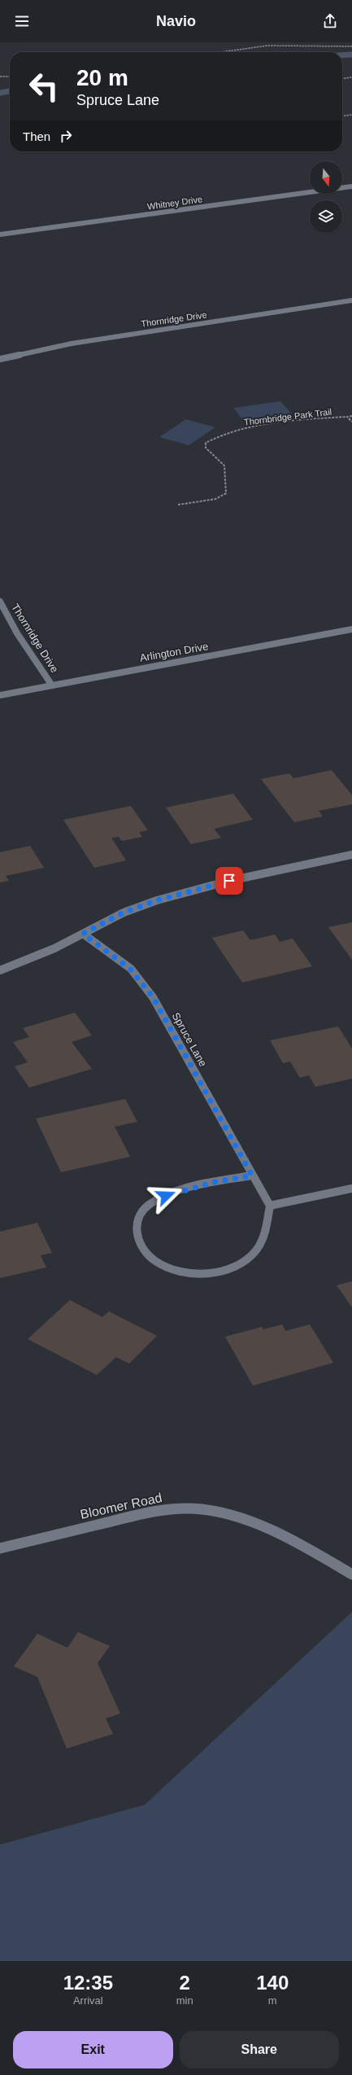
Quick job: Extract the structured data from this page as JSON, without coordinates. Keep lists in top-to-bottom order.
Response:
{
  "streets": {
    "street": [
      "Whitney Drive",
      "Thornridge Drive",
      "Arlington Drive",
      "Spruce Lane",
      "Bloomer Road"
    ],
    "path": ["Thornbridge Park Trail"]
  },
  "crossings": [
    ["Thornridge Drive", "Arlington Drive"]
  ],
  "north": "bottom",
  "page": {
    "header": "Navio",
    "turn": ["20 m", "Spruce Lane"],
    "then": "Then",
    "eta": [
      "12:35",
      "Arrival",
      "2",
      "min",
      "140",
      "m"
    ],
    "buttons": ["Exit", "Share"]
  }
}
